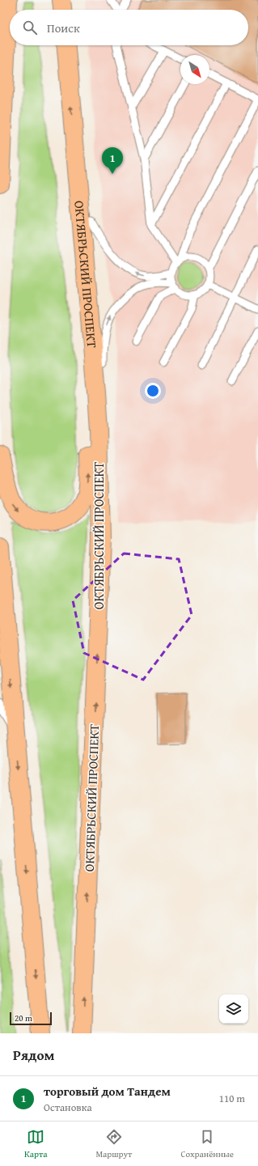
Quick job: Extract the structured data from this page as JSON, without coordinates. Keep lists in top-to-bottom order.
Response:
{
  "streets": {
    "main road": ["ОКТЯБРЬСКИЙ ПРОСПЕКТ"]
  },
  "scale_bar": "20 m",
  "north": "bottom right",
  "page": {
    "search": "Поиск",
    "pins": "1",
    "scale": "20 m",
    "heading": "Рядом",
    "list": [
      {
        "mark": "1",
        "name": "торговый дом Тандем",
        "note": "Остановка",
        "value": "110 m"
      }
    ],
    "nav": ["Карта", "Маршрут", "Сохранённые"]
  }
}
